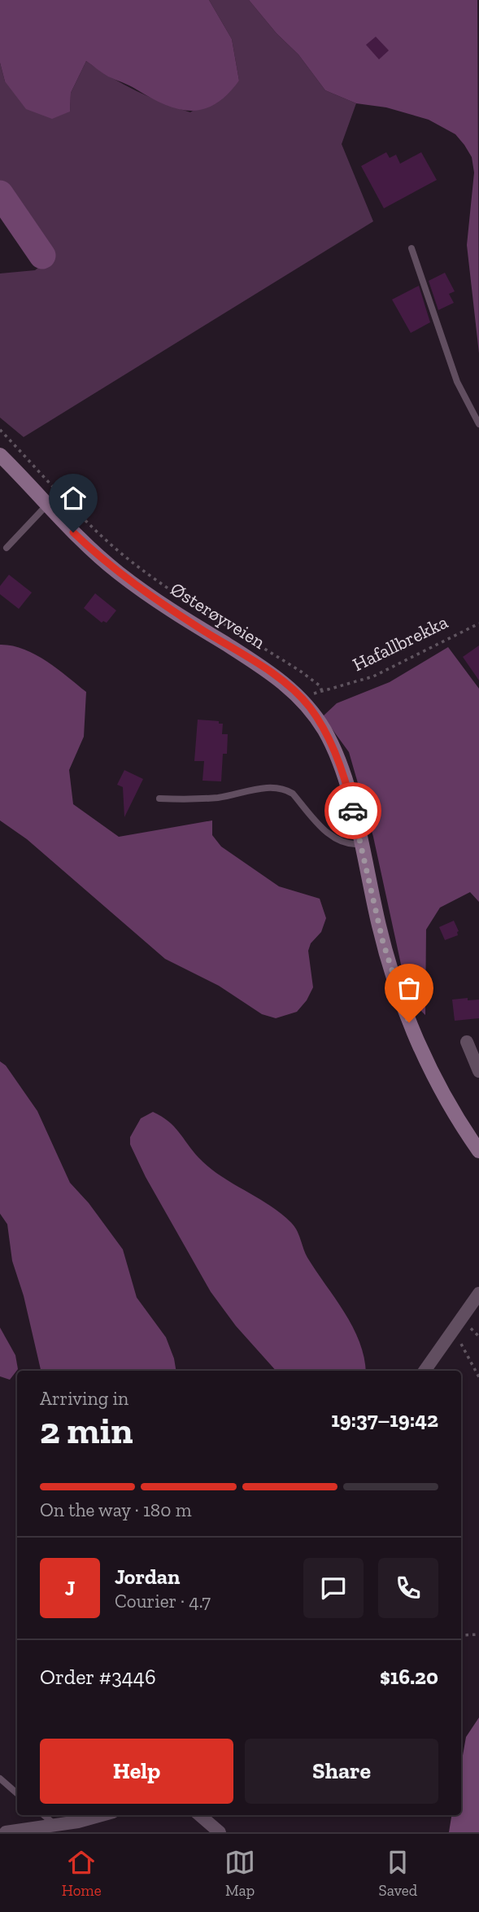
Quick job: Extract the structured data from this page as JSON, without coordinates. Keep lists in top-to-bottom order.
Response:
{
  "streets": {
    "main road": ["Østerøyveien"],
    "path": ["Hafallbrekka"]
  },
  "crossings": [
    ["Østerøyveien", "Hafallbrekka"]
  ],
  "page": {
    "heading": ["2 min", "Arriving in", "19:37–19:42"],
    "panel": [
      "Jordan",
      "Courier · 4.7",
      "Order #3446",
      "$16.20"
    ],
    "bar": "On the way · 180 m",
    "round": "J",
    "buttons": ["Help", "Share"],
    "tabs": ["Home", "Map", "Saved"]
  }
}
